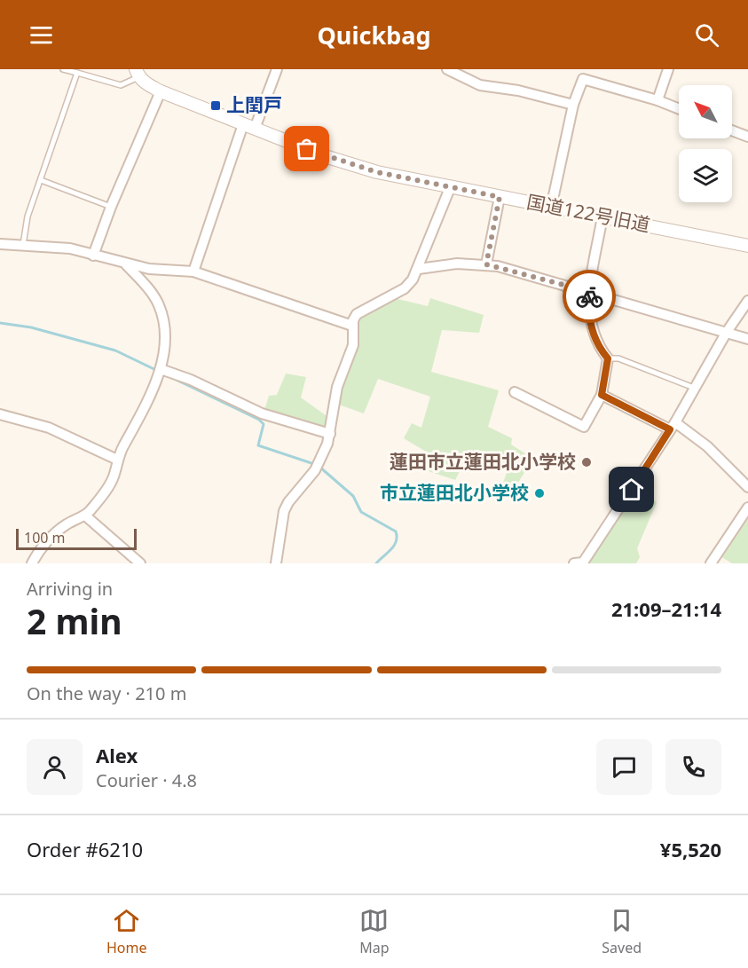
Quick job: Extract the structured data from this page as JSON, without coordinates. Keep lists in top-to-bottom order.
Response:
{
  "streets": {
    "street": ["国道122号旧道"]
  },
  "places": {
    "transit": ["上閏戸"],
    "other": ["蓮田市立蓮田北小学校", "市立蓮田北小学校"]
  },
  "scale_bar": "100 m",
  "north": "top left",
  "page": {
    "header": "Quickbag",
    "scale": "100 m",
    "heading": ["2 min", "Arriving in", "21:09–21:14"],
    "panel": [
      "Alex",
      "Courier · 4.8",
      "Order #6210",
      "¥5,520"
    ],
    "bar": "On the way · 210 m",
    "tabs": ["Home", "Map", "Saved"]
  }
}
